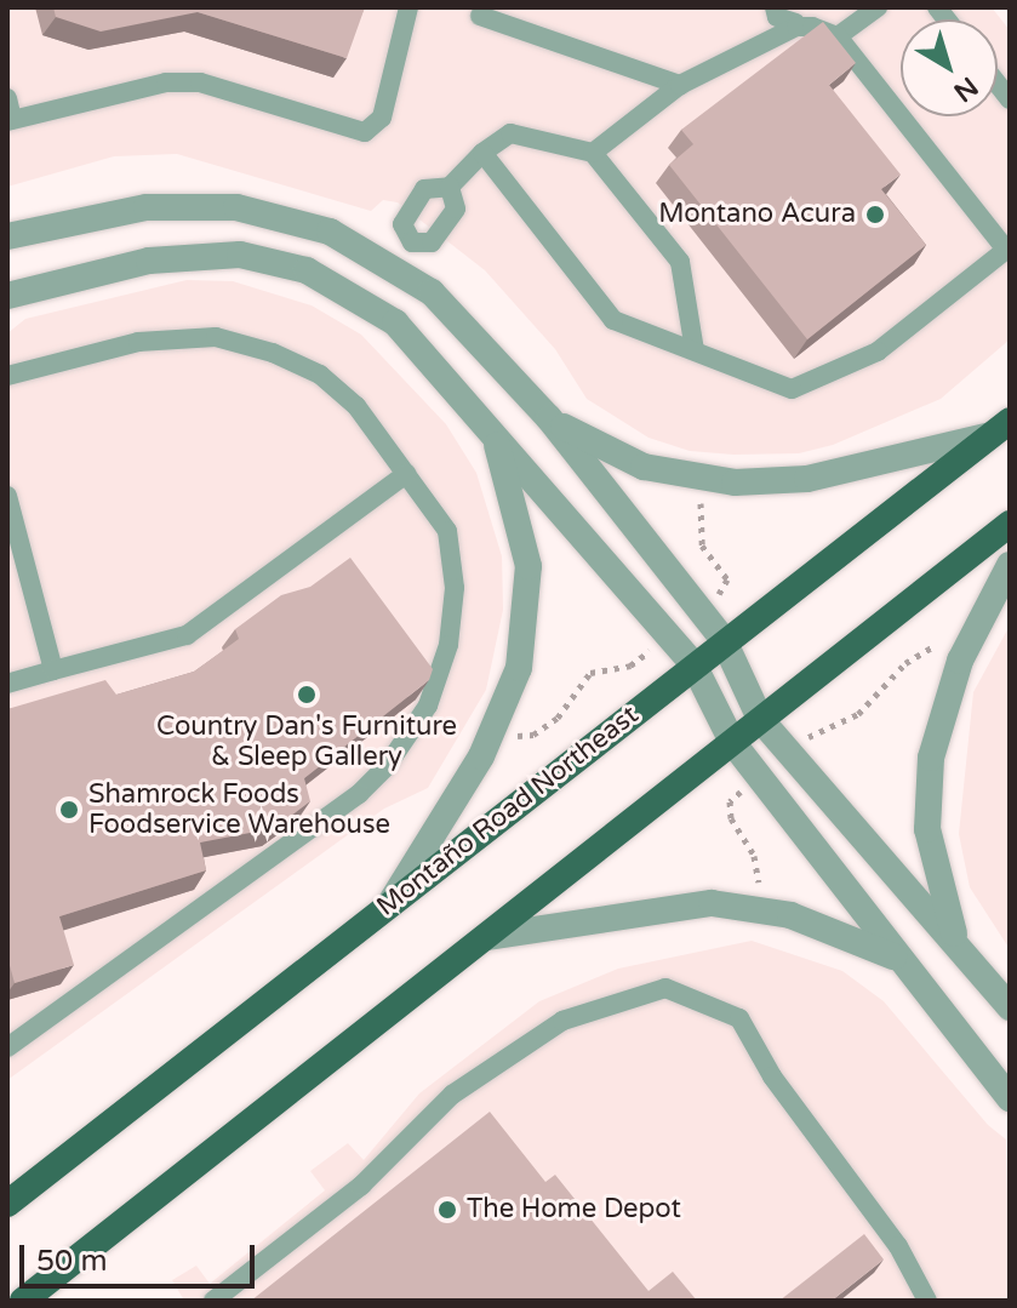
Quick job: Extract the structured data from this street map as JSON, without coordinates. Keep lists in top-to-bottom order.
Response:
{
  "streets": {
    "main road": ["Montaño Road Northeast"]
  },
  "places": [
    "Montano Acura",
    "Country Dan's Furniture & Sleep Gallery",
    "Shamrock Foods Foodservice Warehouse",
    "The Home Depot"
  ],
  "scale_bar": "50 m",
  "north": "bottom right"
}
